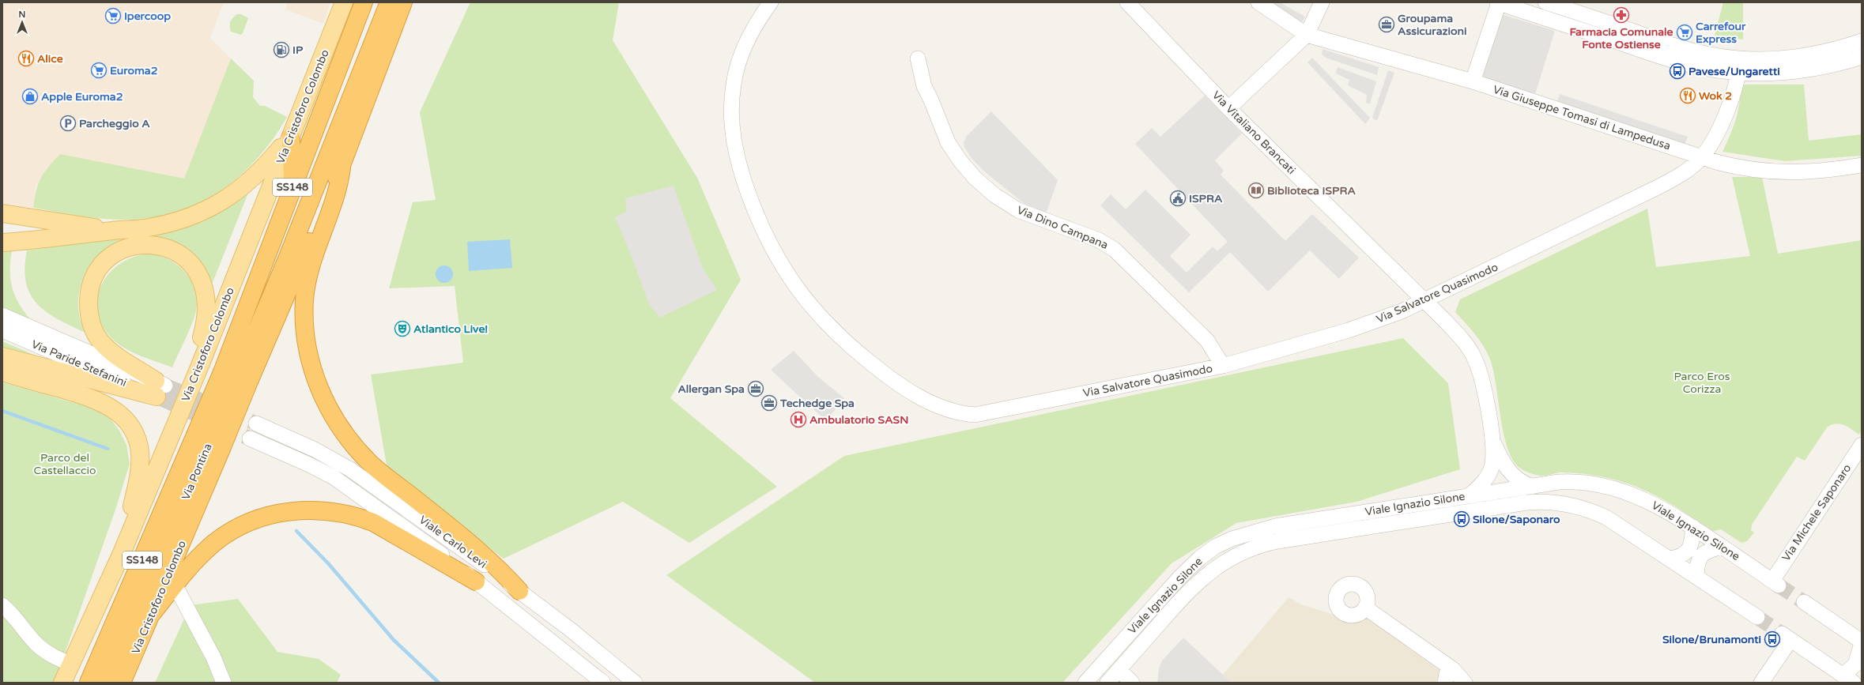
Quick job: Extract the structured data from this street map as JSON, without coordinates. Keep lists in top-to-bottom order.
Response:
{
  "streets": {
    "highway": ["Via Cristoforo Colombo", "SS148", "Via Pontina"],
    "street": [
      "Via Giuseppe Tomasi di Lampedusa",
      "Via Vitaliano Brancati",
      "Via Dino Campana",
      "Via Salvatore Quasimodo",
      "Via Paride Stefanini",
      "Viale Ignazio Silone",
      "Via Michele Saponaro",
      "Viale Carlo Levi"
    ]
  },
  "crossings": [
    ["Via Cristoforo Colombo", "SS148"],
    ["Via Cristoforo Colombo", "Via Pontina"],
    ["Via Giuseppe Tomasi di Lampedusa", "Via Salvatore Quasimodo"],
    ["Via Vitaliano Brancati", "Via Salvatore Quasimodo"],
    ["Via Dino Campana", "Via Salvatore Quasimodo"],
    ["Viale Ignazio Silone", "Via Michele Saponaro"]
  ],
  "parks": ["Parco Eros Corizza", "Parco del Castellaccio"],
  "places": {
    "pharmacy": ["Farmacia Comunale Fonte Ostiense"],
    "supermarket": ["Ipercoop", "Carrefour Express", "Euroma2"],
    "office": ["Groupama Assicurazioni", "Allergan Spa", "Techedge Spa"],
    "fuel station": ["IP"],
    "restaurant": ["Alice", "Wok 2"],
    "bus stop": ["Pavese/Ungaretti", "Silone/Saponaro", "Silone/Brunamonti"],
    "shop": ["Apple Euroma2"],
    "parking": ["Parcheggio A"],
    "library": ["Biblioteca ISPRA"],
    "public building": ["ISPRA"],
    "theatre": ["Atlantico Live!"],
    "hospital": ["Ambulatorio SASN"]
  },
  "north": "top"
}
